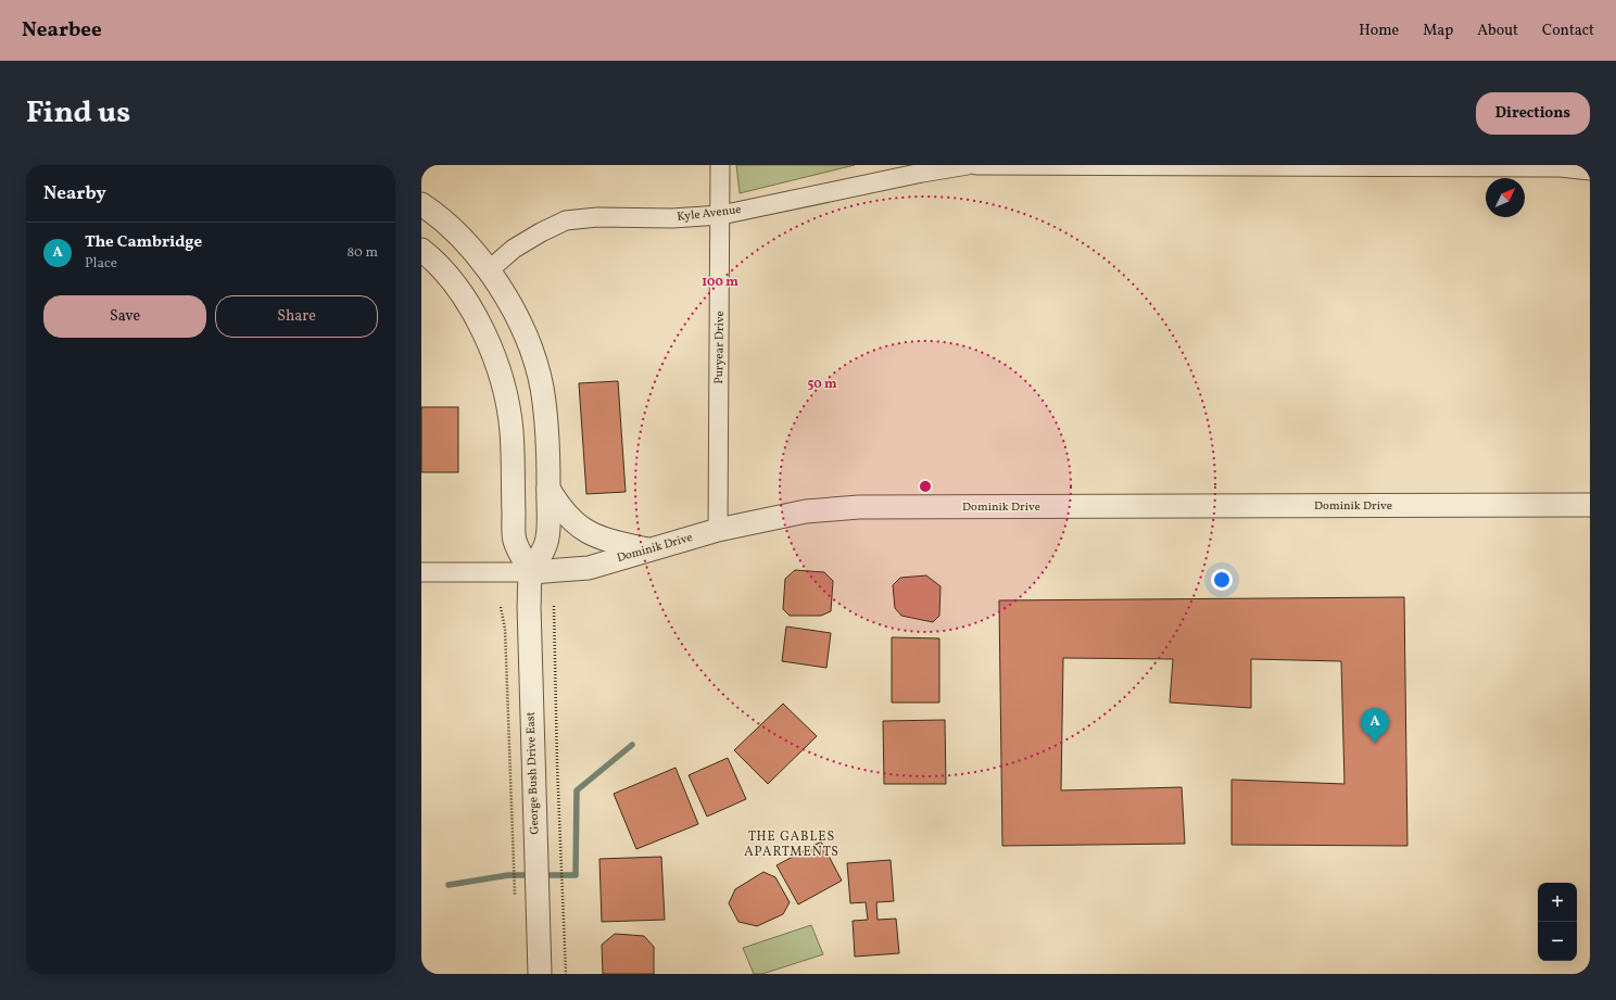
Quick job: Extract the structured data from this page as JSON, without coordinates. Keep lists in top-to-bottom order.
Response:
{
  "streets": {
    "street": [
      "Kyle Avenue",
      "Puryear Drive",
      "Dominik Drive",
      "George Bush Drive East"
    ]
  },
  "crossings": [
    ["Kyle Avenue", "Puryear Drive"],
    ["Kyle Avenue", "George Bush Drive East"],
    ["Puryear Drive", "Dominik Drive"],
    ["Dominik Drive", "George Bush Drive East"]
  ],
  "districts": ["THE GABLES APARTMENTS"],
  "north": "top right",
  "page": {
    "header": "Nearbee",
    "nav": [
      "Home",
      "Map",
      "About",
      "Contact"
    ],
    "title": "Find us",
    "buttons": [
      "Directions",
      ["Save", "Share"]
    ],
    "heading": "Nearby",
    "list": [
      {
        "mark": "A",
        "name": "The Cambridge",
        "note": "Place",
        "value": "80 m"
      }
    ],
    "pins": "A",
    "map_buttons": ["+", "−"]
  },
  "rings": ["100 m", "50 m"]
}
